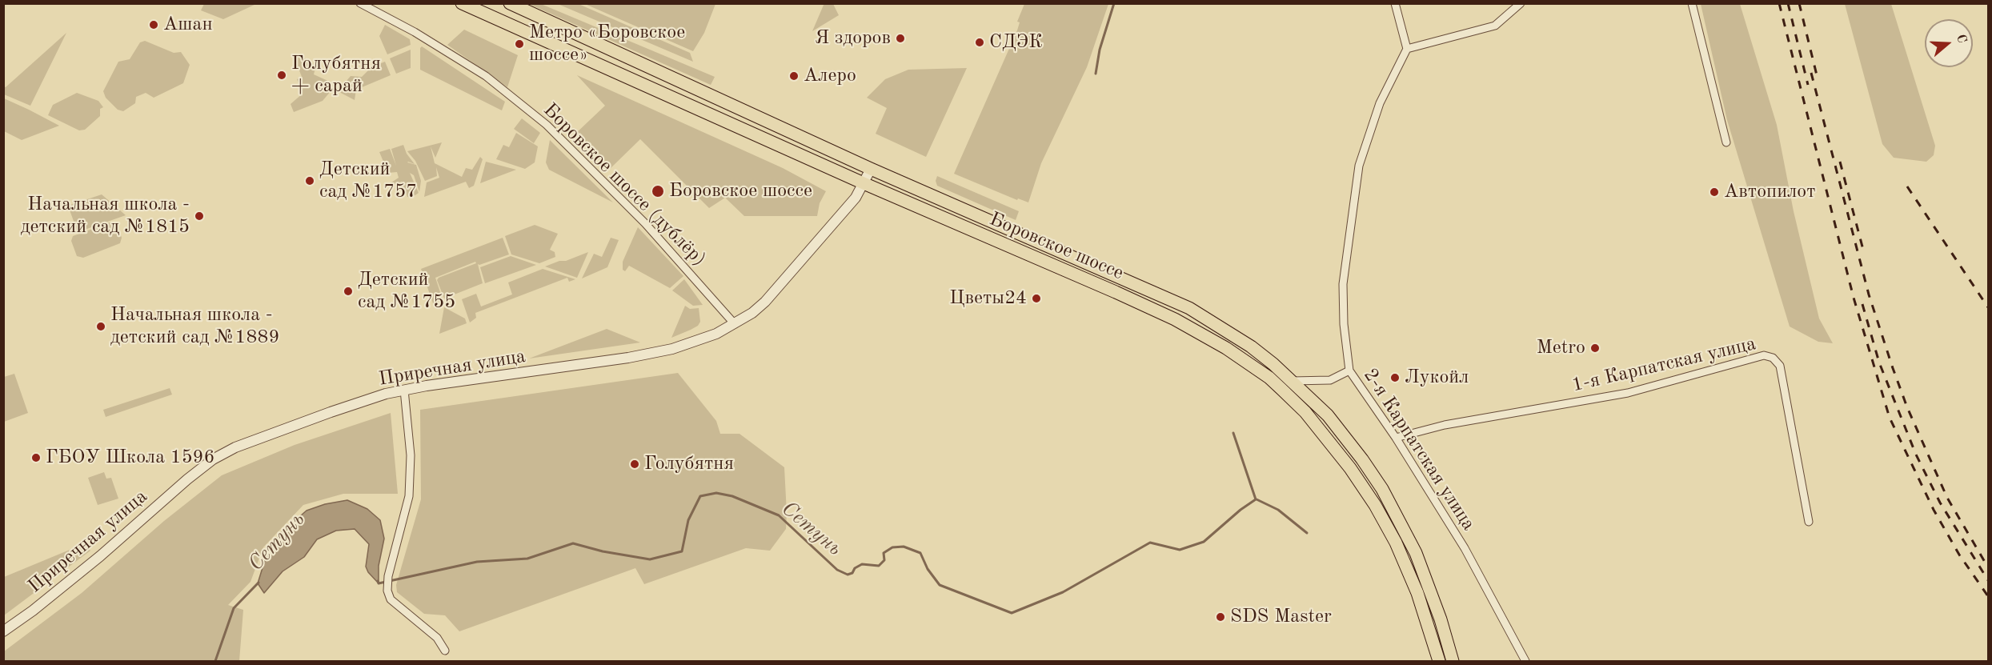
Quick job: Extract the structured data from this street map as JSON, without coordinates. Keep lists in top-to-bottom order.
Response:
{
  "streets": {
    "main road": ["Боровское шоссе"],
    "street": [
      "Боровское шоссе (дублёр)",
      "1-я Карпатская улица",
      "Приречная улица",
      "2-я Карпатская улица"
    ]
  },
  "crossings": [
    ["Боровское шоссе (дублёр)", "Приречная улица"],
    ["Боровское шоссе", "Приречная улица"],
    ["1-я Карпатская улица", "2-я Карпатская улица"]
  ],
  "water": ["Сетунь"],
  "places": [
    "Ашан",
    "Я здоров",
    "СДЭК",
    "Метро «Боровское шоссе»",
    "Голубятня + сарай",
    "Алеро",
    "Детский сад №1757",
    "Боровское шоссе",
    "Автопилот",
    "Начальная школа - детский сад №1815",
    "Детский сад №1755",
    "Цветы24",
    "Начальная школа - детский сад №1889",
    "Metro",
    "Лукойл",
    "ГБОУ Школа 1596",
    "Голубятня",
    "SDS Master"
  ],
  "north": "right"
}
